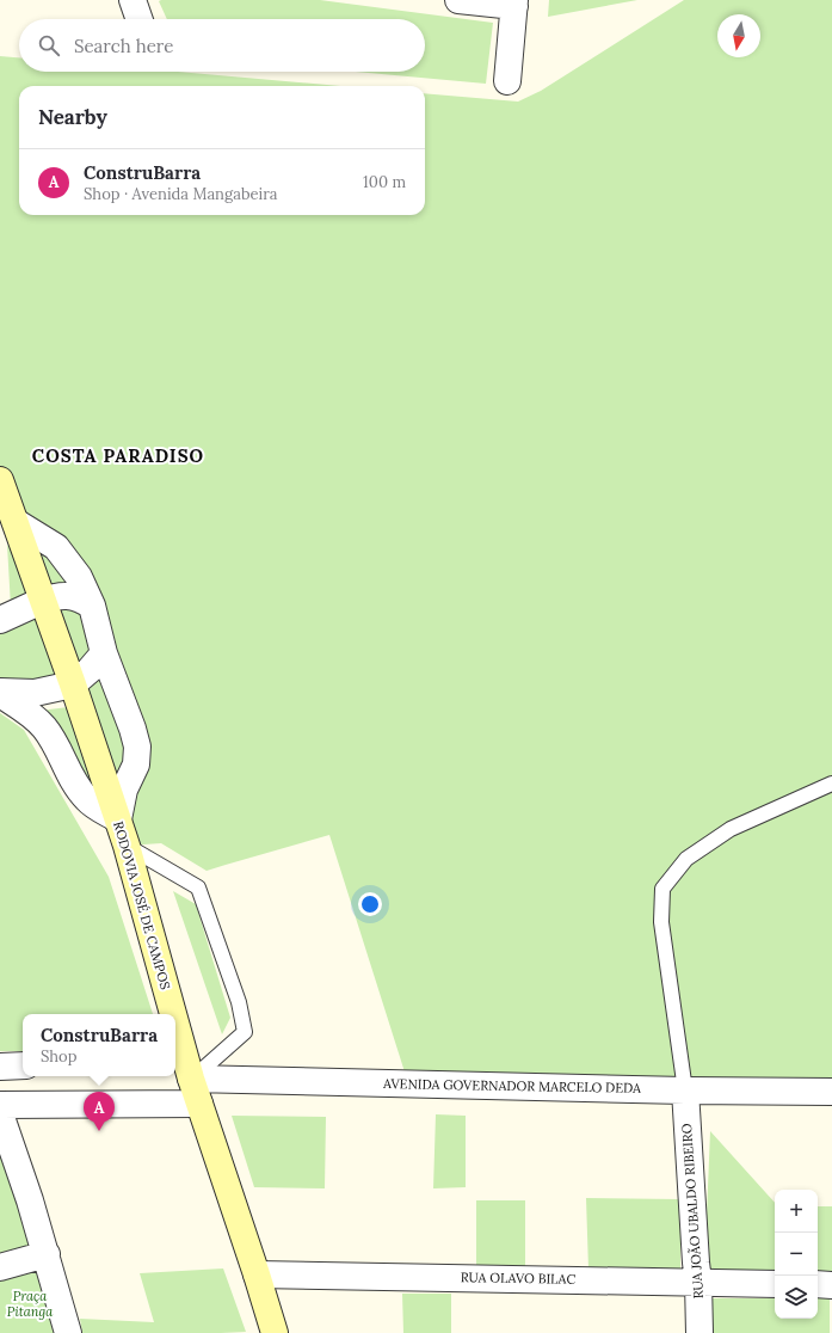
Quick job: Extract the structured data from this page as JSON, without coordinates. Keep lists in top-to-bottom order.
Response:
{
  "streets": {
    "main road": ["RODOVIA JOSÉ DE CAMPOS"],
    "street": ["AVENIDA GOVERNADOR MARCELO DEDA", "RUA JOÃO UBALDO RIBEIRO", "RUA OLAVO BILAC"]
  },
  "crossings": [
    ["RODOVIA JOSÉ DE CAMPOS", "AVENIDA GOVERNADOR MARCELO DEDA"],
    ["RODOVIA JOSÉ DE CAMPOS", "RUA OLAVO BILAC"],
    ["AVENIDA GOVERNADOR MARCELO DEDA", "RUA JOÃO UBALDO RIBEIRO"],
    ["RUA JOÃO UBALDO RIBEIRO", "RUA OLAVO BILAC"]
  ],
  "districts": ["COSTA PARADISO"],
  "parks": ["Praça Pitanga"],
  "north": "bottom",
  "page": {
    "search": "Search here",
    "heading": "Nearby",
    "list": [
      {
        "mark": "A",
        "name": "ConstruBarra",
        "note": "Shop · Avenida Mangabeira",
        "value": "100 m"
      }
    ],
    "popup": ["ConstruBarra", "Shop"],
    "pins": "A",
    "map_buttons": ["+", "−"]
  }
}
